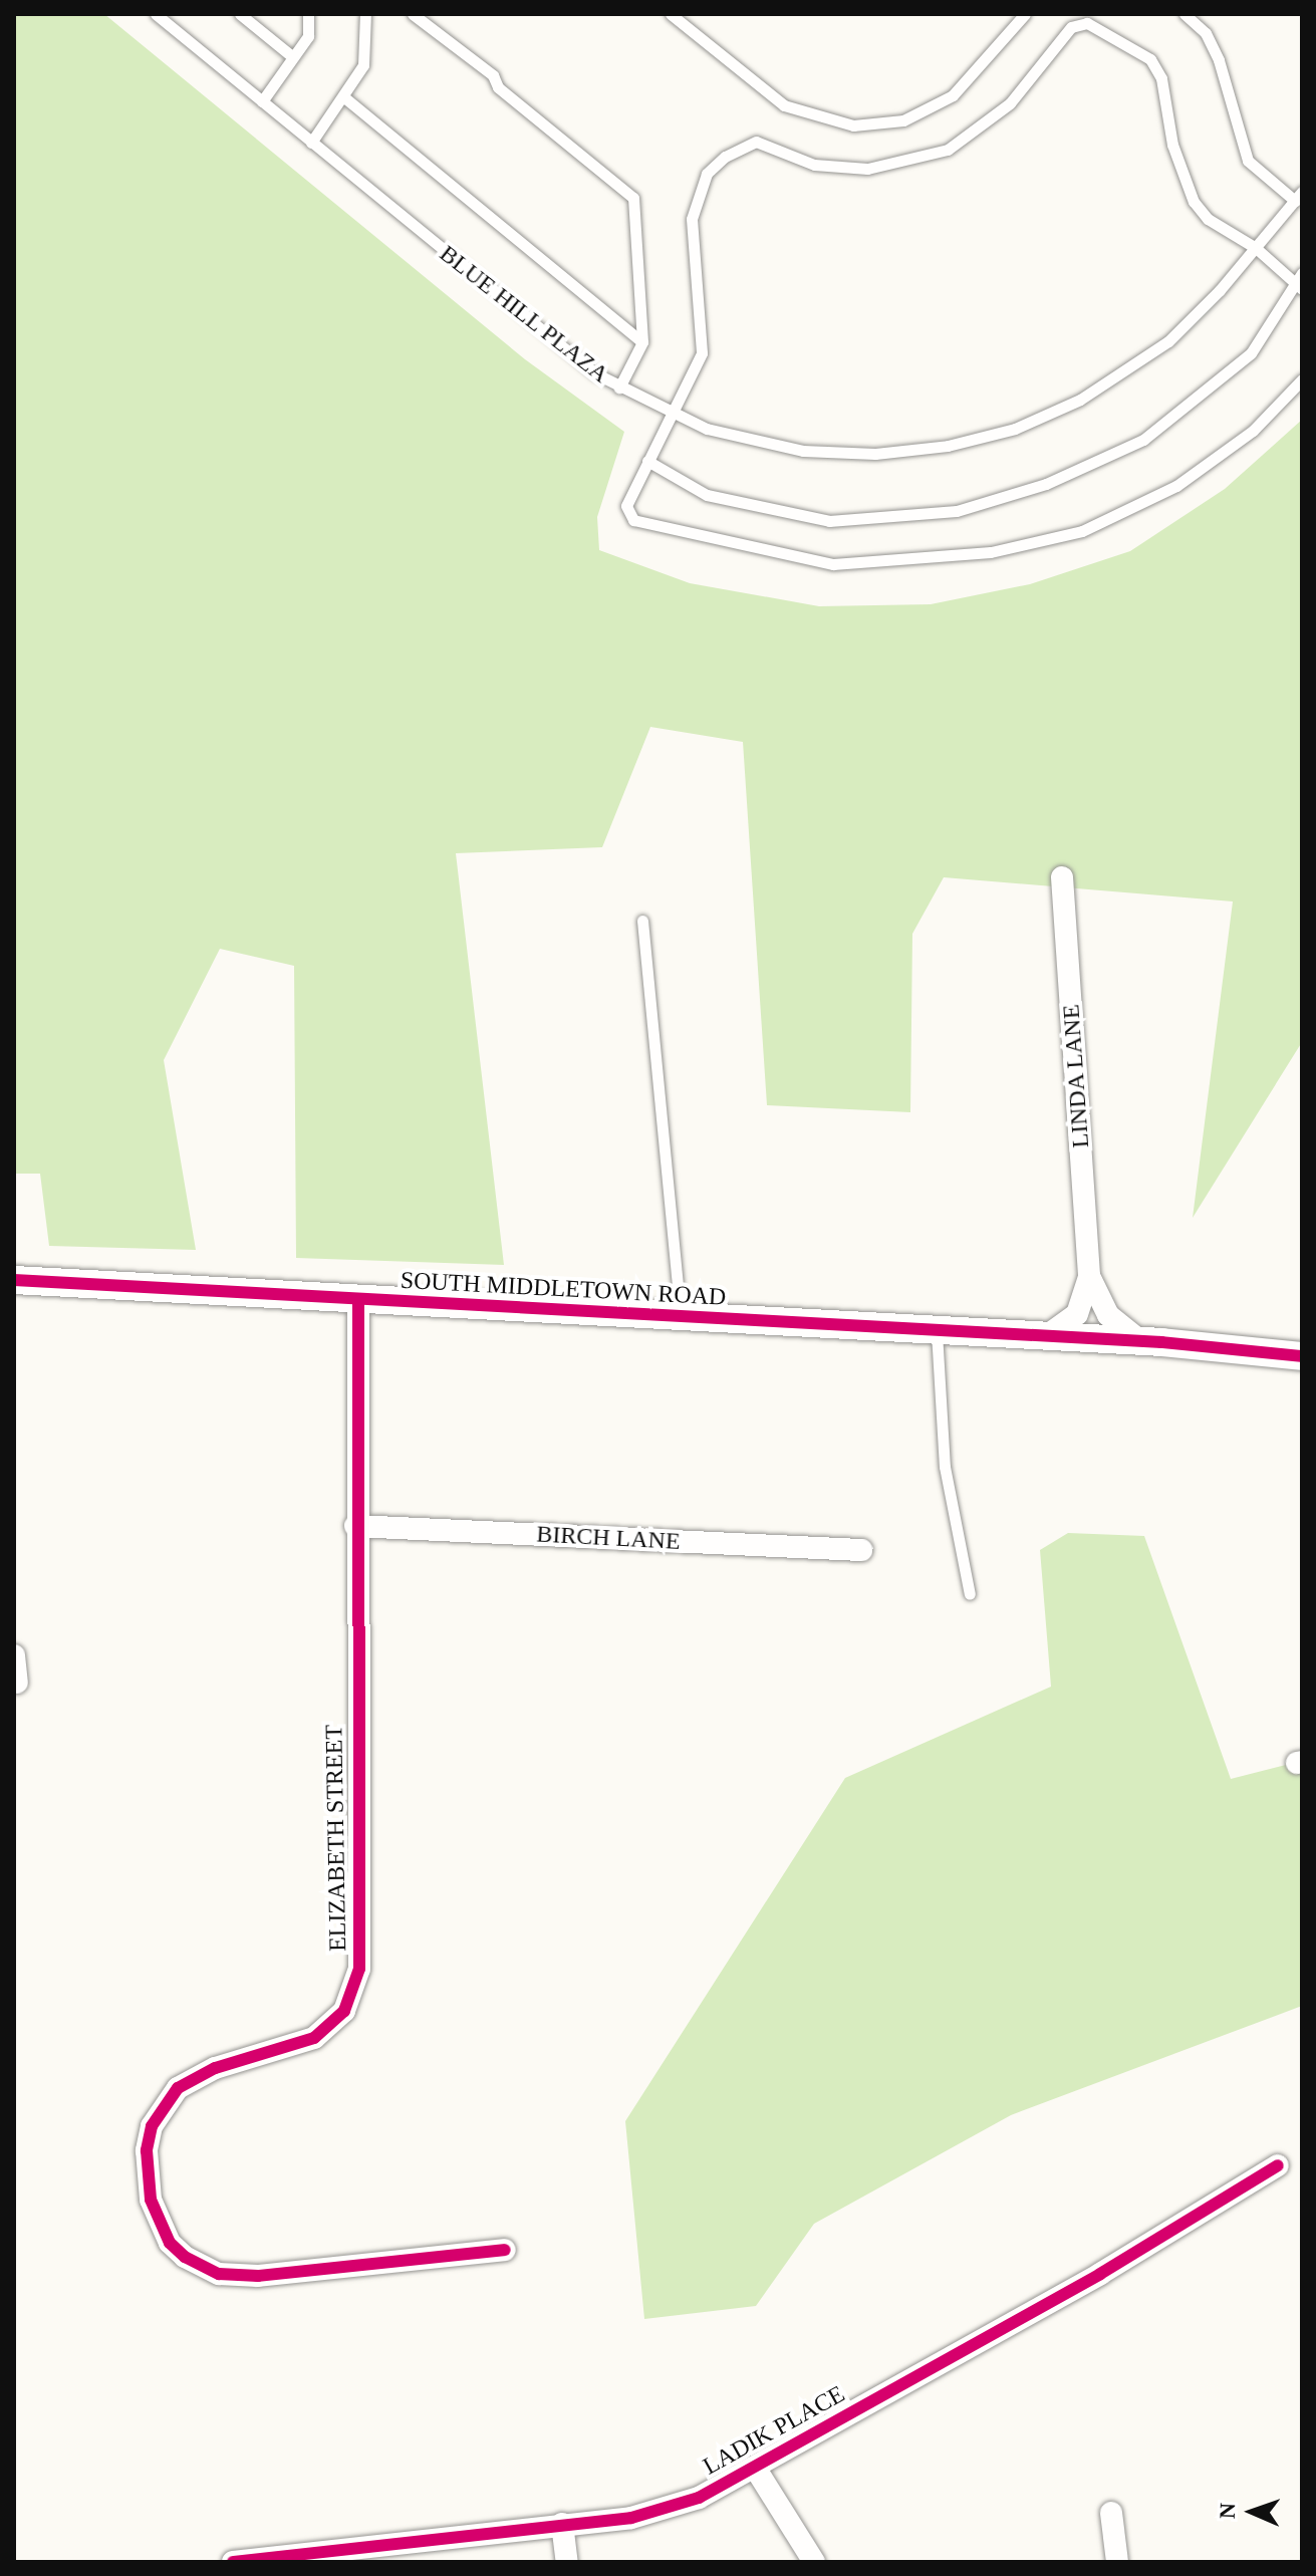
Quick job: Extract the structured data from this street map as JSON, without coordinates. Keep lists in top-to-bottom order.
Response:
{
  "streets": {
    "street": [
      "LINDA LANE",
      "SOUTH MIDDLETOWN ROAD",
      "BIRCH LANE",
      "ELIZABETH STREET",
      "LADIK PLACE"
    ],
    "lane": ["BLUE HILL PLAZA"]
  },
  "crossings": [
    ["LINDA LANE", "SOUTH MIDDLETOWN ROAD"],
    ["SOUTH MIDDLETOWN ROAD", "ELIZABETH STREET"],
    ["BIRCH LANE", "ELIZABETH STREET"]
  ],
  "north": "left"
}
